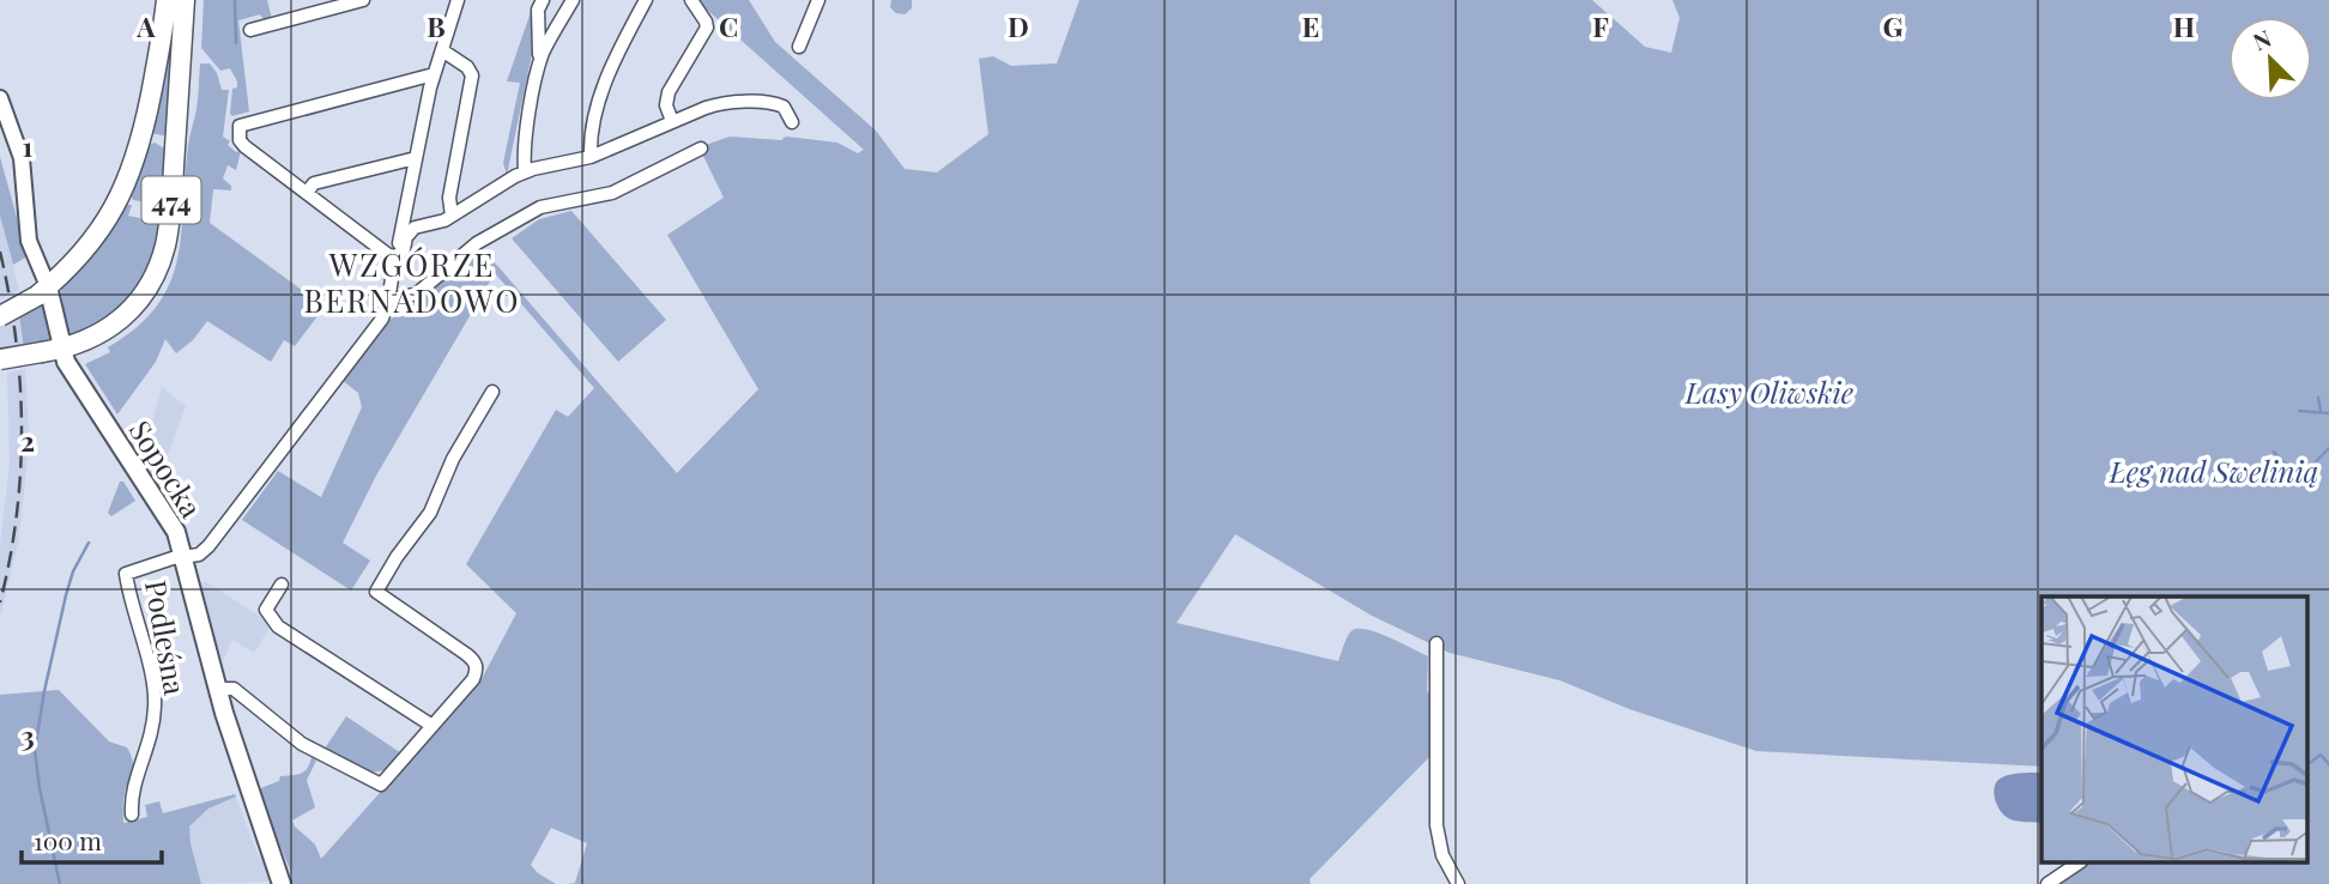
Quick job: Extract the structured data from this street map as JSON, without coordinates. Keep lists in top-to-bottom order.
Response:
{
  "streets": {
    "main road": ["474", "Sopocka"],
    "street": ["Podleśna"]
  },
  "crossings": [
    ["474", "Sopocka"],
    ["Sopocka", "Podleśna"]
  ],
  "districts": ["WZGÓRZE BERNADOWO"],
  "parks": ["Lasy Oliwskie", "Łęg nad Swelinią"],
  "scale_bar": "100 m",
  "north": "top left",
  "grid": {
    "columns": [
      "A",
      "B",
      "C",
      "D",
      "E",
      "F",
      "G",
      "H"
    ],
    "rows": ["1", "2", "3"]
  }
}
